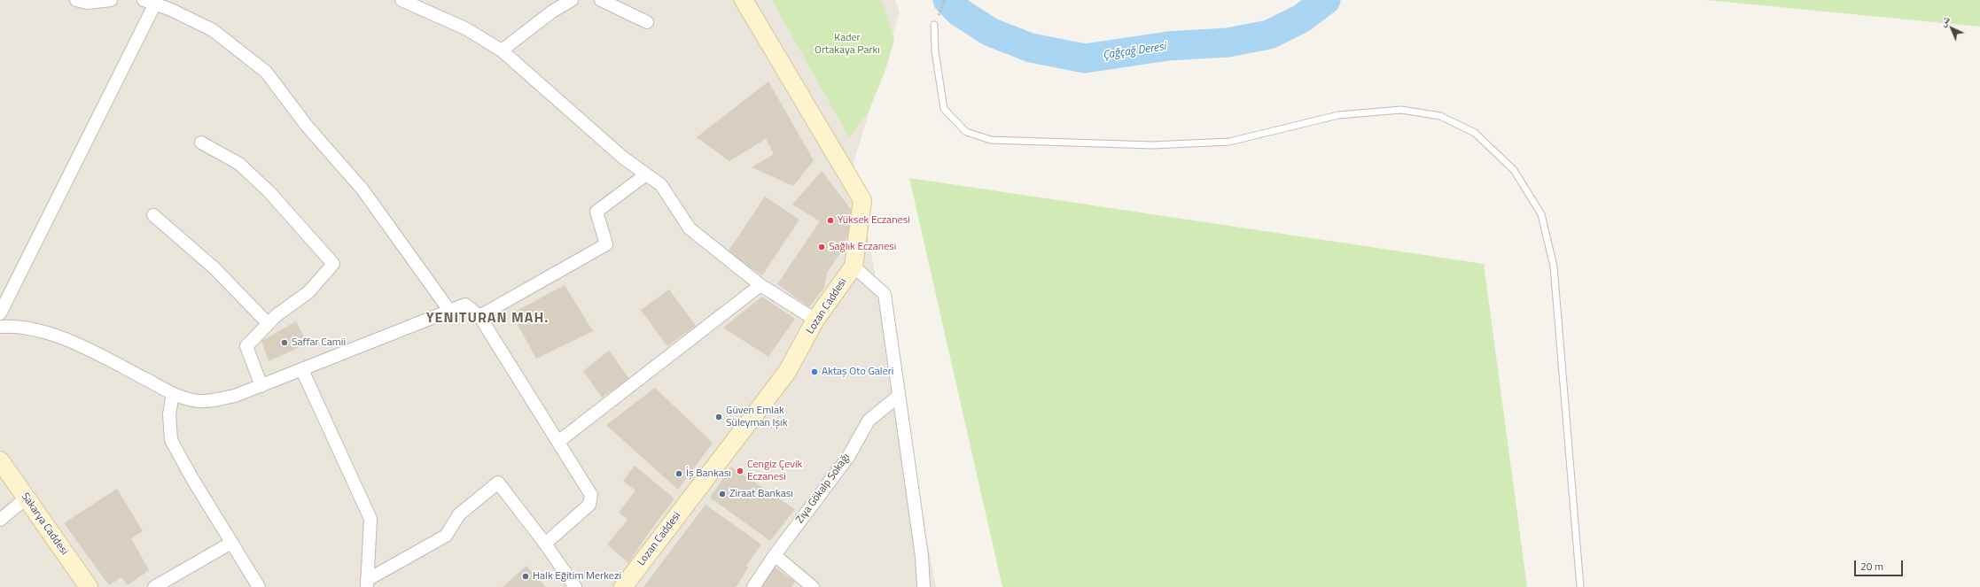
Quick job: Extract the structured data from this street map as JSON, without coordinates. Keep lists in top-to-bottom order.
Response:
{
  "streets": {
    "main road": ["Lozan Caddesi", "Sakarya Caddesi"],
    "street": ["Ziya Gökalp Sokağı"]
  },
  "districts": ["YENITURAN MAH."],
  "water": ["Çağçağ Deresi"],
  "parks": ["Kader Ortakaya Parkı"],
  "places": [
    "Yüksek Eczanesi",
    "Sağlık Eczanesi",
    "Saffar Camii",
    "Aktaş Oto Galeri",
    "Güven Emlak Süleyman Işık",
    "Cengiz Çevik Eczanesi",
    "İş Bankası",
    "Ziraat Bankası",
    "Halk Eğitim Merkezi"
  ],
  "scale_bar": "20 m",
  "north": "top left"
}
